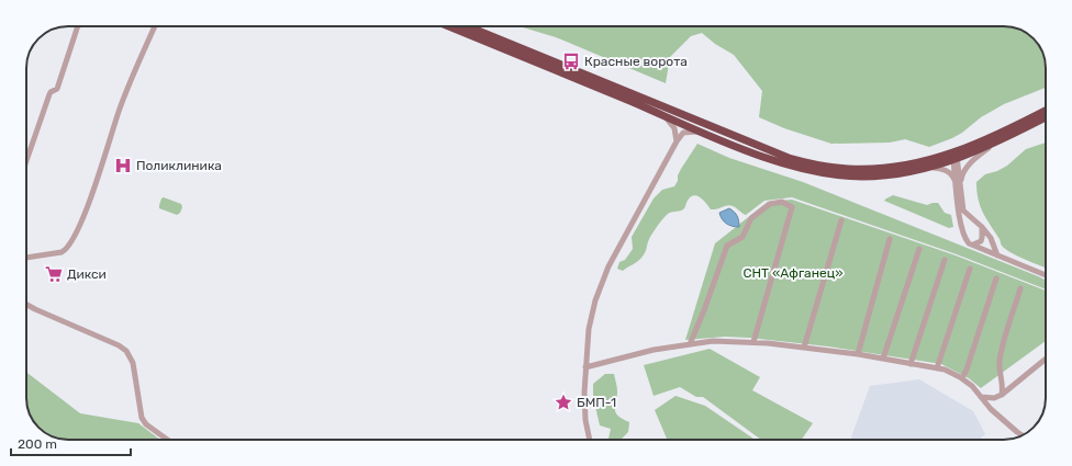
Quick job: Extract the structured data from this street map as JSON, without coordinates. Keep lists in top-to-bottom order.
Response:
{
  "parks": ["СНТ «Афганец»"],
  "places": {
    "bus stop": ["Красные ворота"],
    "hospital": ["Поликлиника"],
    "supermarket": ["Дикси"],
    "place": ["БМП-1"]
  },
  "scale_bar": "200 m"
}
